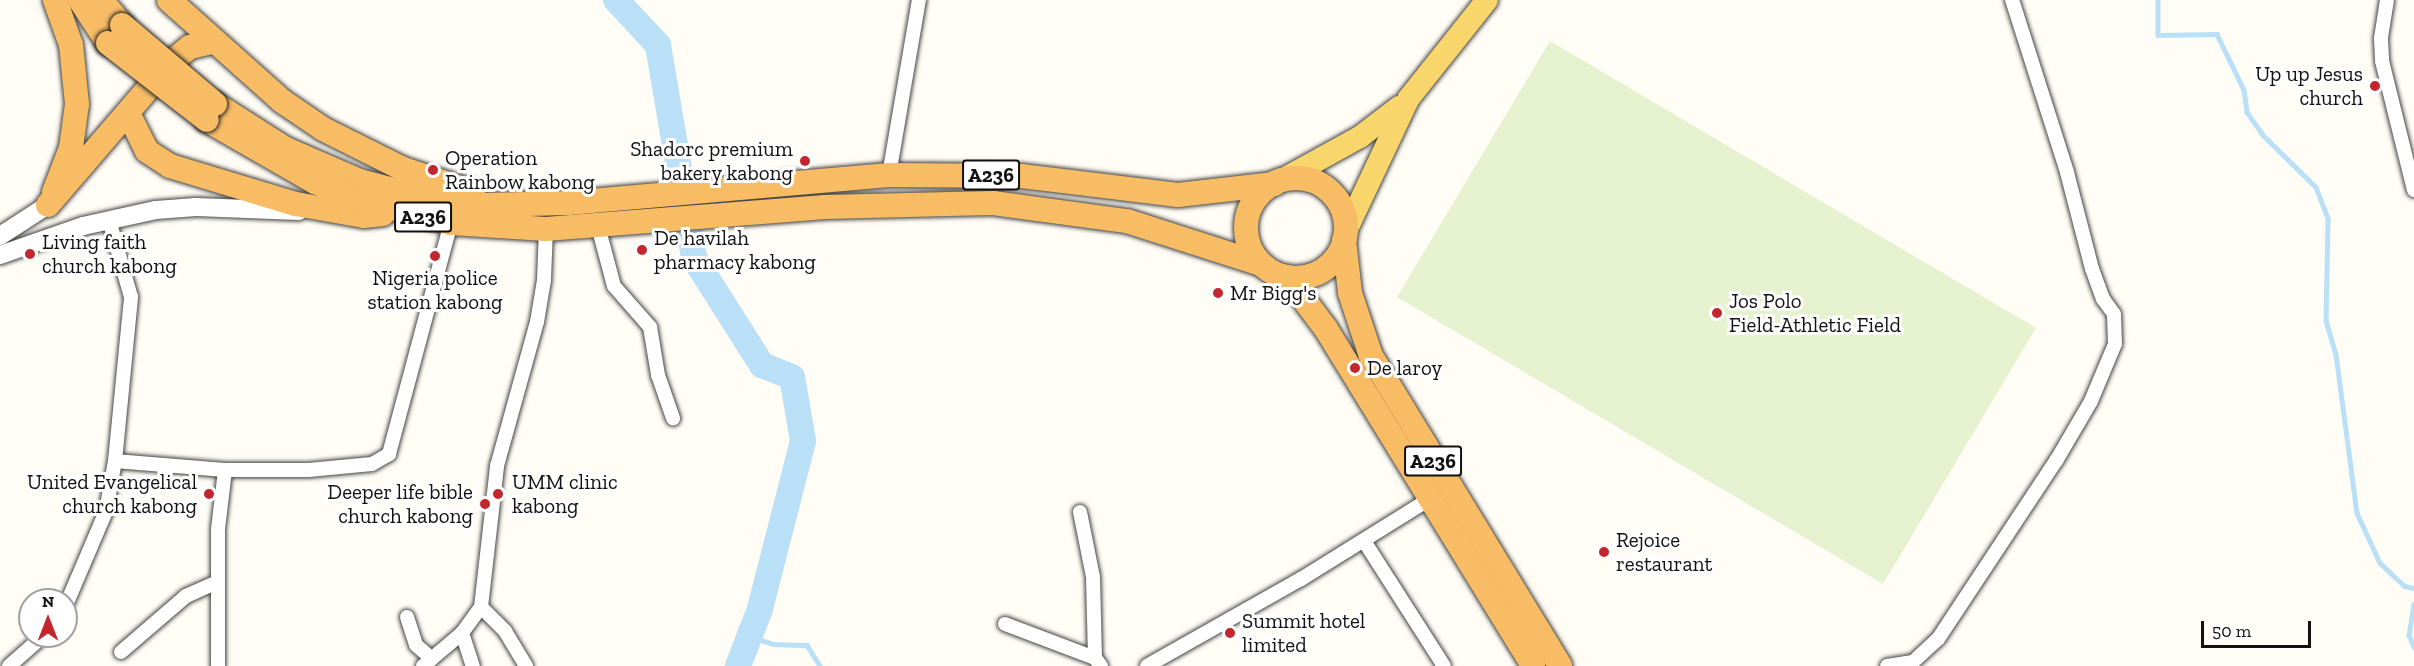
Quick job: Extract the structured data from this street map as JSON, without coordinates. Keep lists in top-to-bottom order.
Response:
{
  "streets": {
    "highway": ["A236"]
  },
  "places": [
    "Up up Jesus church",
    "Shadorc premium bakery kabong",
    "Operation Rainbow kabong",
    "De havilah pharmacy kabong",
    "Living faith church kabong",
    "Nigeria police station kabong",
    "Mr Bigg's",
    "Jos Polo Field-Athletic Field",
    "De laroy",
    "United Evangelical church kabong",
    "UMM clinic kabong",
    "Deeper life bible church kabong",
    "Rejoice restaurant",
    "Summit hotel limited"
  ],
  "scale_bar": "50 m",
  "north": "top"
}
